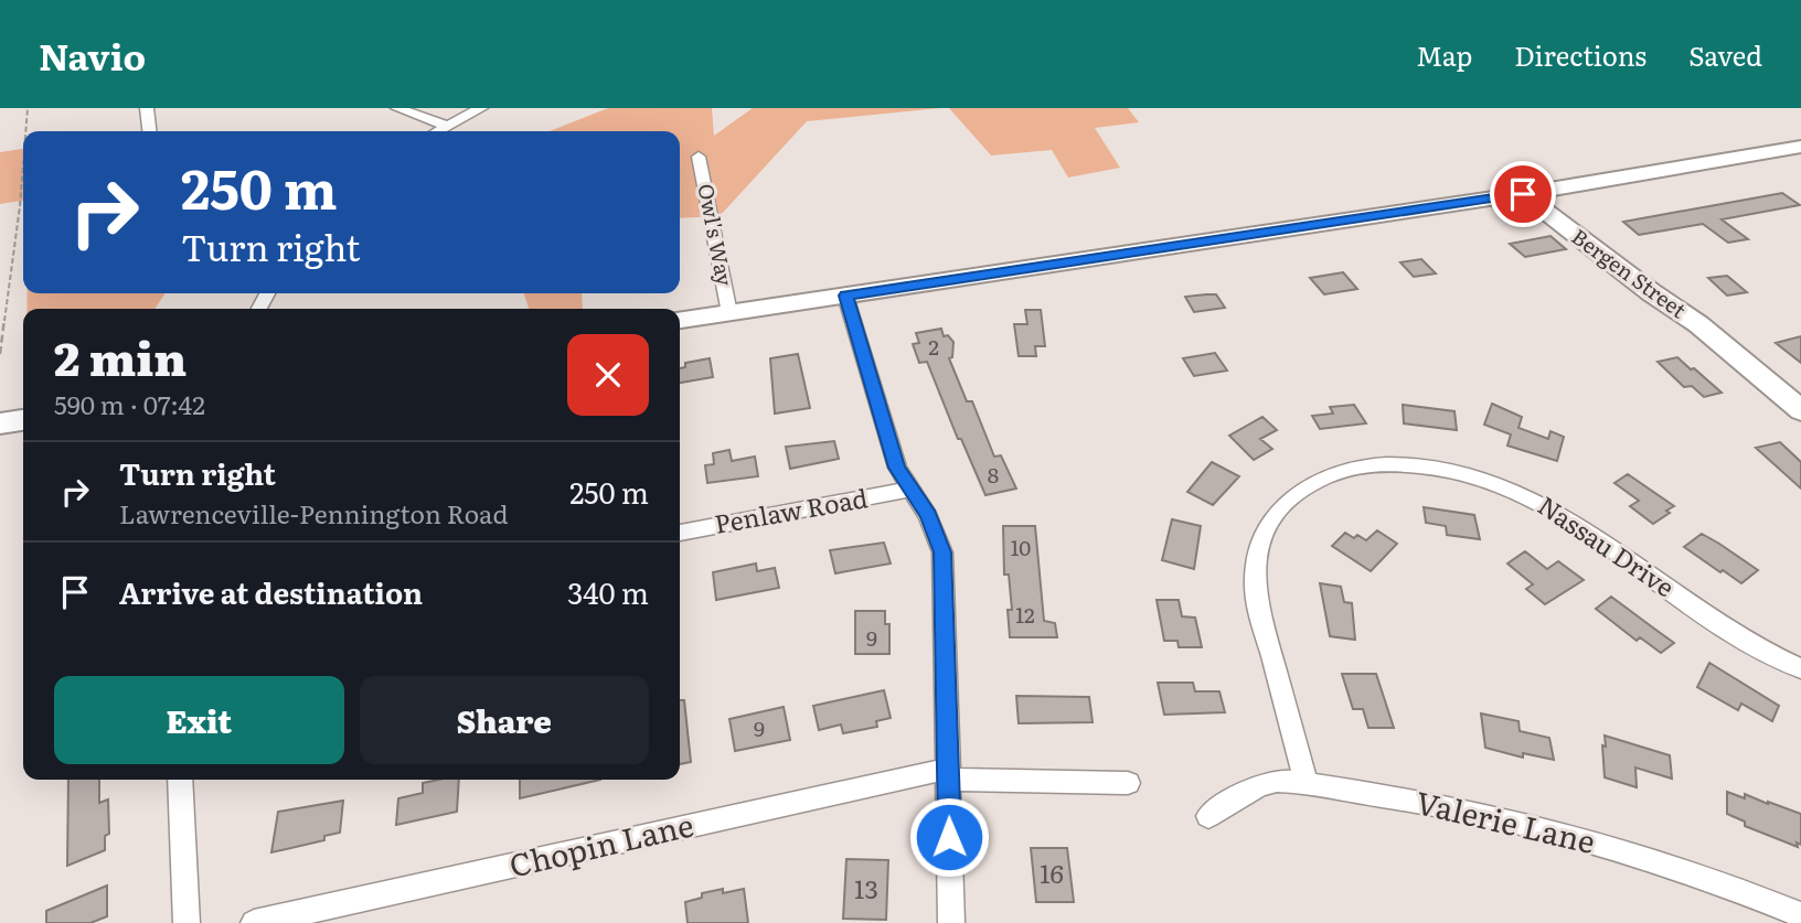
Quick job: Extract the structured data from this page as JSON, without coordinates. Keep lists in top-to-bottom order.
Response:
{
  "streets": {
    "street": [
      "Owl's Way",
      "Bergen Street",
      "Penlaw Road",
      "Nassau Drive",
      "Valerie Lane",
      "Chopin Lane"
    ]
  },
  "crossings": [
    ["Nassau Drive", "Valerie Lane"]
  ],
  "house_numbers": [
    "2",
    "8",
    "10",
    "12",
    "9",
    "9",
    "16",
    "13"
  ],
  "page": {
    "header": "Navio",
    "nav": ["Map", "Directions", "Saved"],
    "turn": ["250 m", "Turn right"],
    "heading": ["2 min", "590 m · 07:42"],
    "list": [
      {
        "name": "Turn right",
        "note": "Lawrenceville-Pennington Road",
        "value": "250 m"
      },
      {
        "name": "Arrive at destination",
        "value": "340 m"
      }
    ],
    "buttons": ["Exit", "Share"]
  }
}
